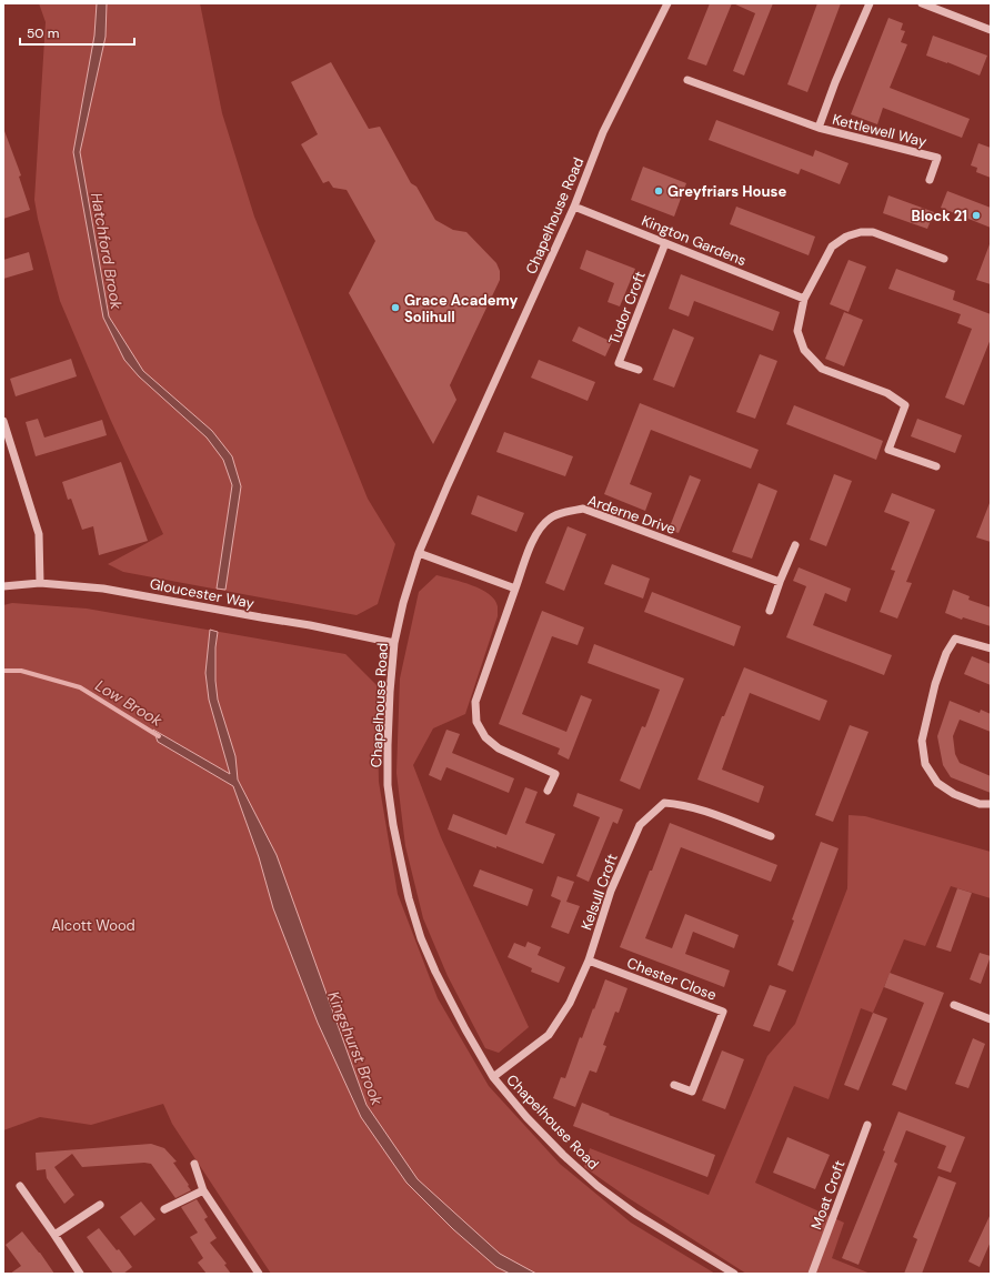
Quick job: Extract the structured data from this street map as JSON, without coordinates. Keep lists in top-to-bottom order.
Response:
{
  "streets": {
    "street": [
      "Kettlewell Way",
      "Chapelhouse Road",
      "Kington Gardens",
      "Tudor Croft",
      "Arderne Drive",
      "Gloucester Way",
      "Kelsull Croft",
      "Chester Close",
      "Moat Croft"
    ]
  },
  "crossings": [
    ["Chapelhouse Road", "Kington Gardens"],
    ["Chapelhouse Road", "Gloucester Way"],
    ["Chapelhouse Road", "Kelsull Croft"],
    ["Kington Gardens", "Tudor Croft"],
    ["Kelsull Croft", "Chester Close"]
  ],
  "water": ["Hatchford Brook", "Low Brook", "Kingshurst Brook"],
  "parks": ["Alcott Wood"],
  "places": ["Greyfriars House", "Block 21", "Grace Academy Solihull"],
  "scale_bar": "50 m"
}
